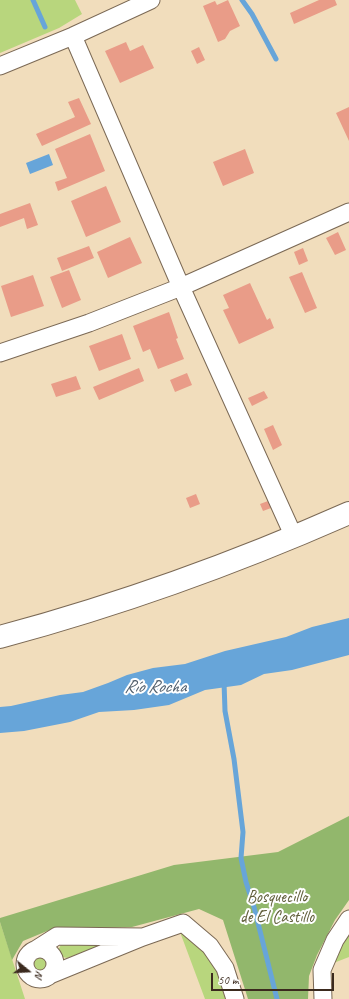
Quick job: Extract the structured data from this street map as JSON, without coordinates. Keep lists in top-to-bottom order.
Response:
{
  "water": ["Río Rocha"],
  "parks": ["Bosquecillo de El Castillo"],
  "scale_bar": "50 m",
  "north": "right"
}
